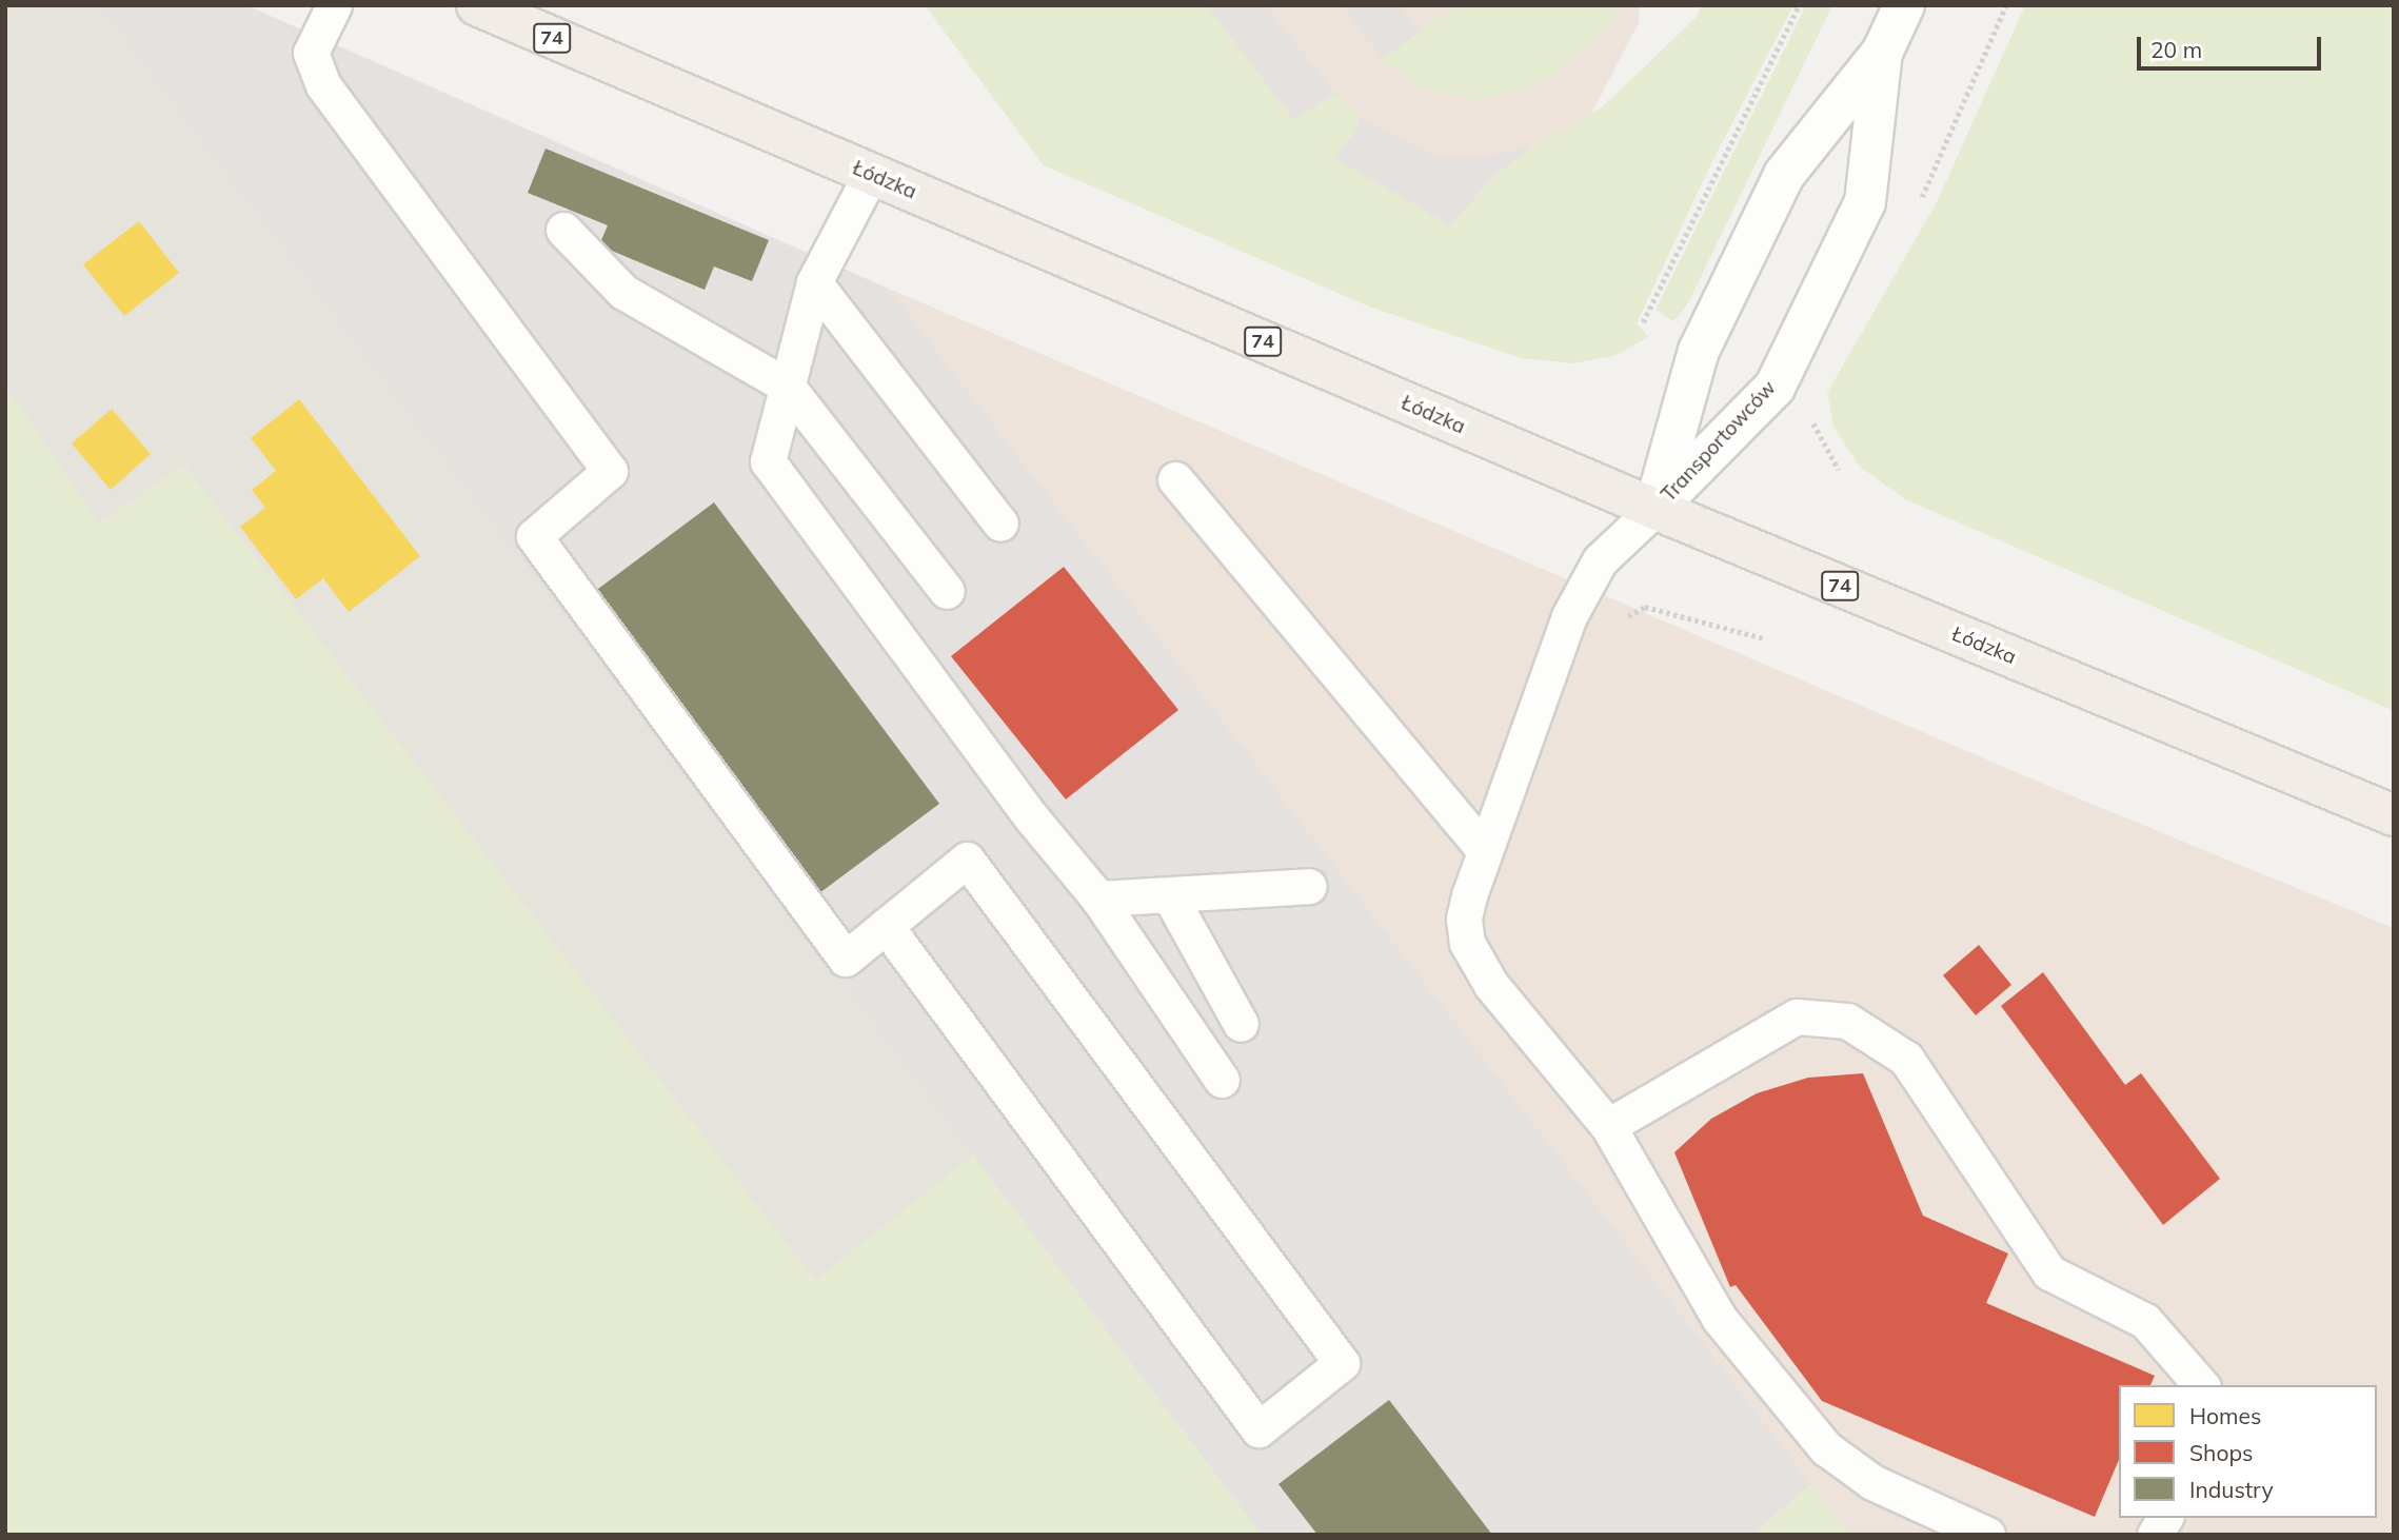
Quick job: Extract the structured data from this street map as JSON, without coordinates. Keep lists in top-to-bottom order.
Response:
{
  "streets": {
    "main road": ["74", "Łódzka"],
    "street": ["Transportowców"]
  },
  "crossings": [
    ["Łódzka", "Transportowców"]
  ],
  "legend": ["Homes", "Shops", "Industry"],
  "scale_bar": "20 m"
}
